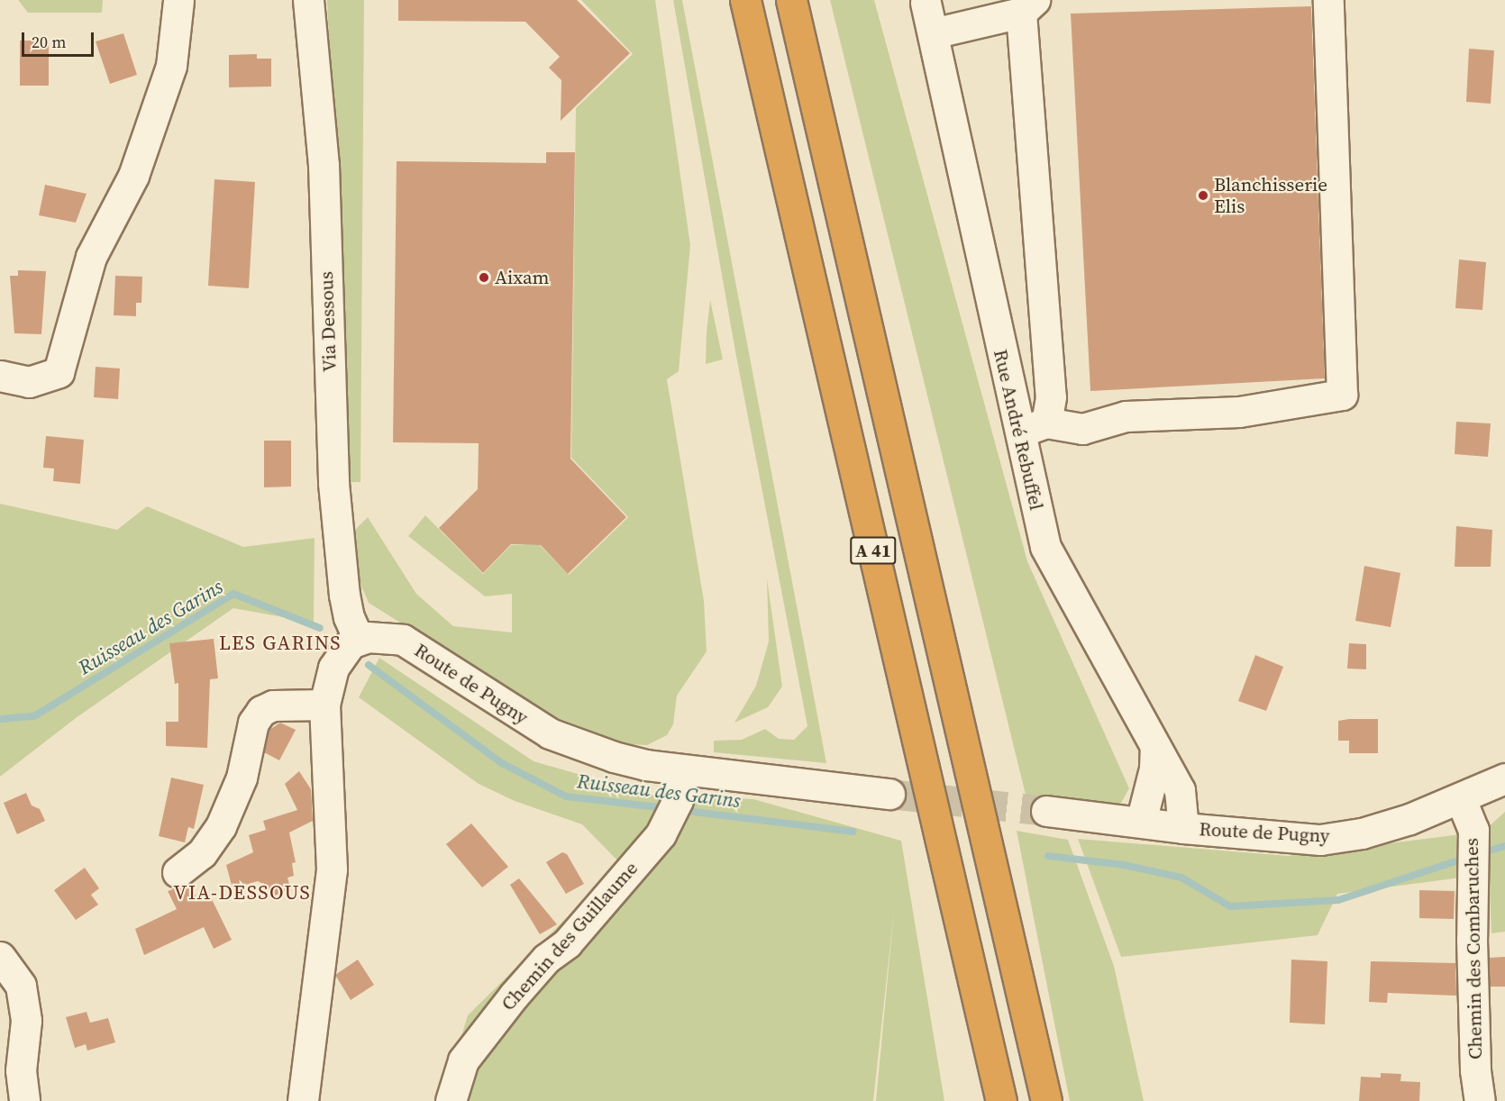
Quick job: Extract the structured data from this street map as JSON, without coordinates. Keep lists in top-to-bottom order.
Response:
{
  "streets": {
    "highway": ["A 41"],
    "street": [
      "Via Dessous",
      "Rue André Rebuffel",
      "Route de Pugny",
      "Chemin des Guillaume",
      "Chemin des Combaruches"
    ]
  },
  "crossings": [
    ["Via Dessous", "Route de Pugny"],
    ["Rue André Rebuffel", "Route de Pugny"],
    ["Route de Pugny", "Chemin des Guillaume"],
    ["Route de Pugny", "Chemin des Combaruches"]
  ],
  "districts": ["LES GARINS", "VIA-DESSOUS"],
  "water": ["Ruisseau des Garins"],
  "places": ["Blanchisserie Elis", "Aixam"],
  "scale_bar": "20 m"
}
